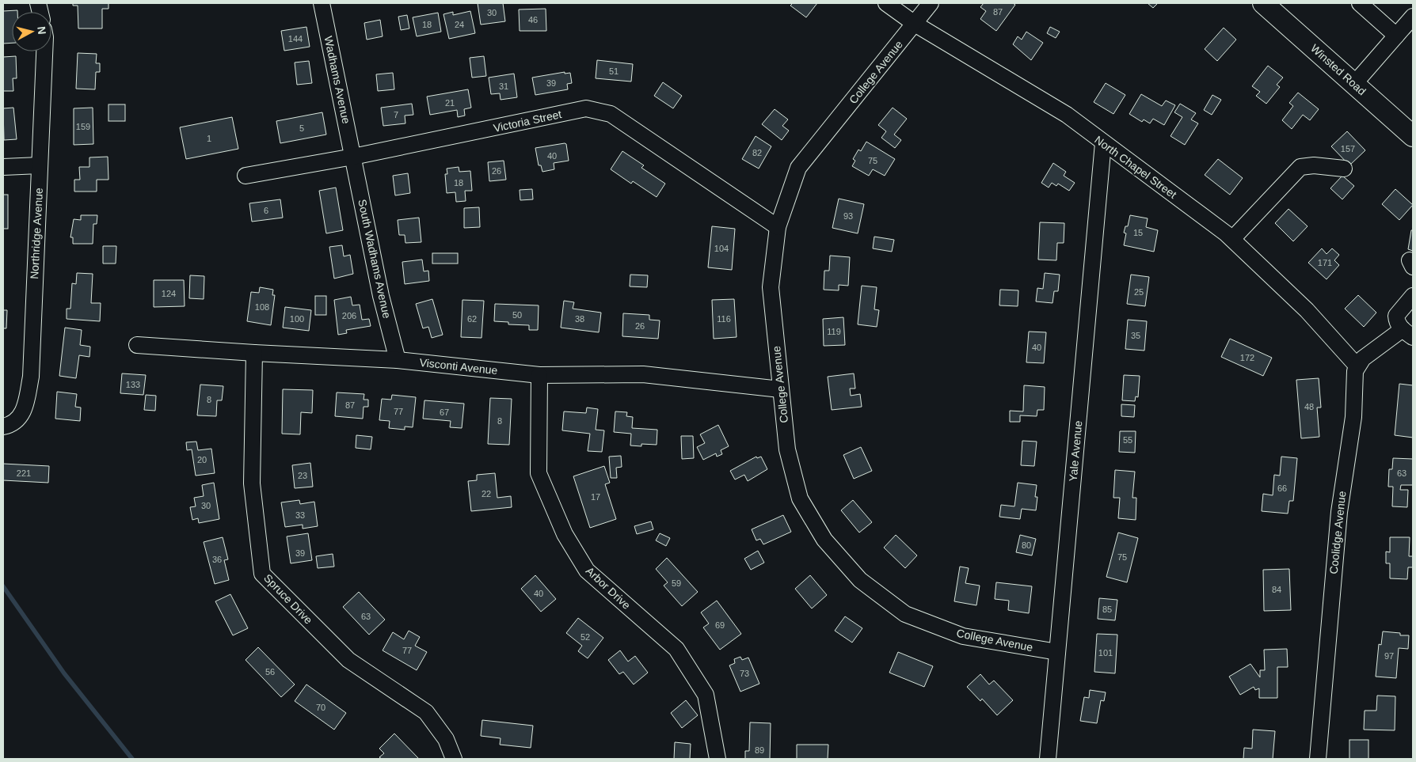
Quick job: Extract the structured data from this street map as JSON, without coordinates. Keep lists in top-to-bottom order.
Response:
{
  "streets": {
    "main road": ["Winsted Road"],
    "street": [
      "College Avenue",
      "Wadhams Avenue",
      "Victoria Street",
      "North Chapel Street",
      "Northridge Avenue",
      "South Wadhams Avenue",
      "Visconti Avenue",
      "Yale Avenue",
      "Coolidge Avenue",
      "Arbor Drive",
      "Spruce Drive"
    ]
  },
  "crossings": [
    ["College Avenue", "Victoria Street"],
    ["College Avenue", "North Chapel Street"],
    ["College Avenue", "Visconti Avenue"],
    ["College Avenue", "Yale Avenue"],
    ["Wadhams Avenue", "Victoria Street"],
    ["Wadhams Avenue", "South Wadhams Avenue"],
    ["Victoria Street", "South Wadhams Avenue"],
    ["North Chapel Street", "Yale Avenue"],
    ["North Chapel Street", "Coolidge Avenue"],
    ["South Wadhams Avenue", "Visconti Avenue"],
    ["Visconti Avenue", "Arbor Drive"],
    ["Visconti Avenue", "Spruce Drive"]
  ],
  "house_numbers": [
    "87",
    "30",
    "46",
    "18",
    "24",
    "144",
    "51",
    "39",
    "31",
    "21",
    "7",
    "159",
    "5",
    "1",
    "157",
    "82",
    "40",
    "75",
    "26",
    "18",
    "6",
    "93",
    "15",
    "104",
    "171",
    "25",
    "124",
    "108",
    "50",
    "206",
    "100",
    "62",
    "38",
    "116",
    "26",
    "119",
    "35",
    "40",
    "172",
    "133",
    "8",
    "87",
    "48",
    "77",
    "67",
    "8",
    "55",
    "20",
    "221",
    "63",
    "23",
    "66",
    "22",
    "17",
    "30",
    "33",
    "80",
    "39",
    "75",
    "36",
    "59",
    "84",
    "40",
    "85",
    "63",
    "69",
    "52",
    "77",
    "101",
    "97",
    "56",
    "73",
    "70",
    "89"
  ],
  "north": "right"
}
